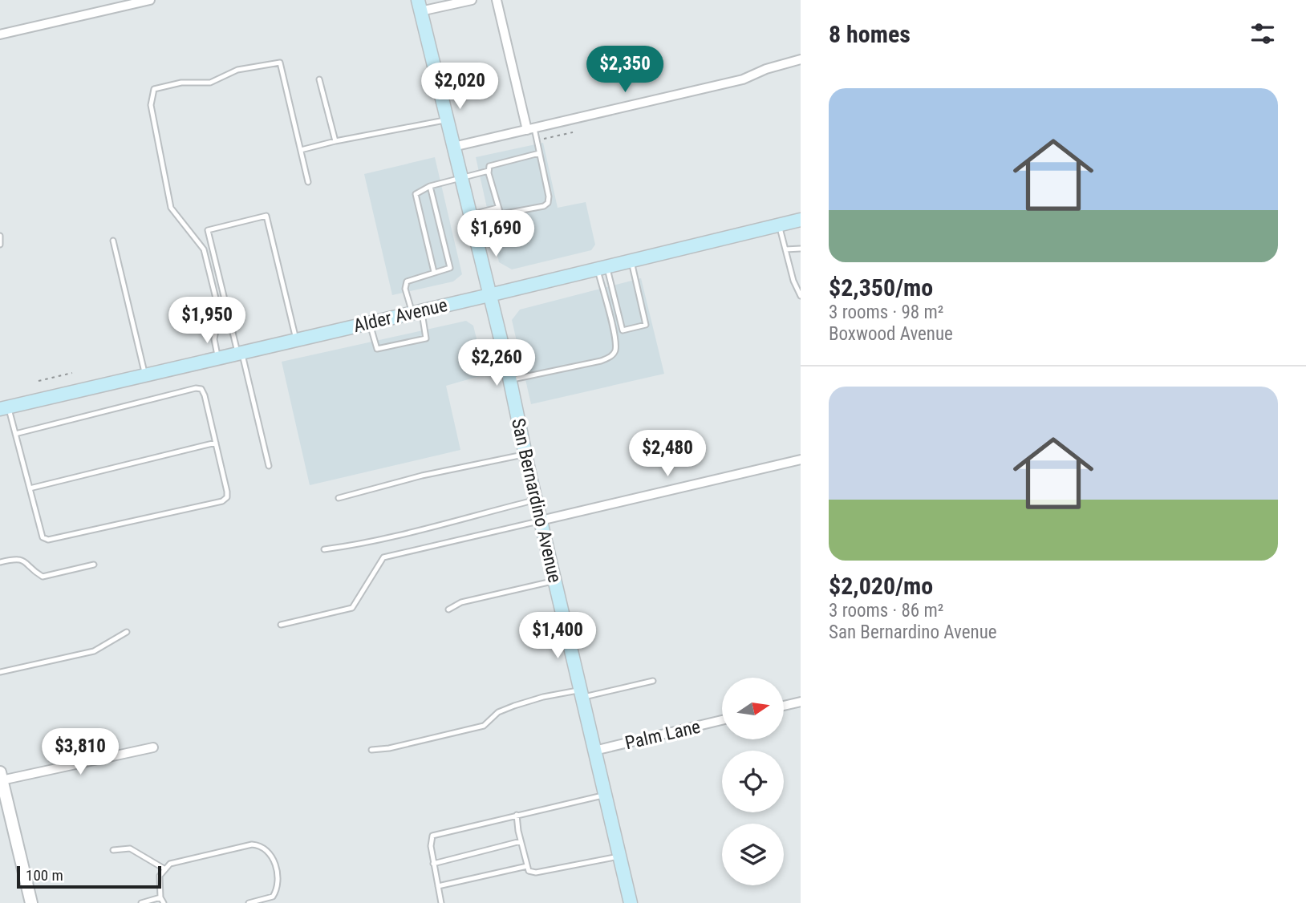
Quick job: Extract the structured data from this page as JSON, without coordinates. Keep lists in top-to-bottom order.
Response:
{
  "streets": {
    "main road": ["Alder Avenue", "San Bernardino Avenue"],
    "street": ["Palm Lane"]
  },
  "crossings": [
    ["Alder Avenue", "San Bernardino Avenue"],
    ["San Bernardino Avenue", "Palm Lane"]
  ],
  "scale_bar": "100 m",
  "north": "right",
  "page": {
    "heading": "8 homes",
    "price": [
      "$2,350",
      "$2,020",
      "$1,690",
      "$1,950",
      "$2,260",
      "$2,480",
      "$1,400",
      "$3,810"
    ],
    "list": [
      {
        "name": "$2,350/mo",
        "note": "3 rooms · 98 m² · Boxwood Avenue"
      },
      {
        "name": "$2,020/mo",
        "note": "3 rooms · 86 m² · San Bernardino Avenue"
      }
    ],
    "scale": "100 m"
  }
}
